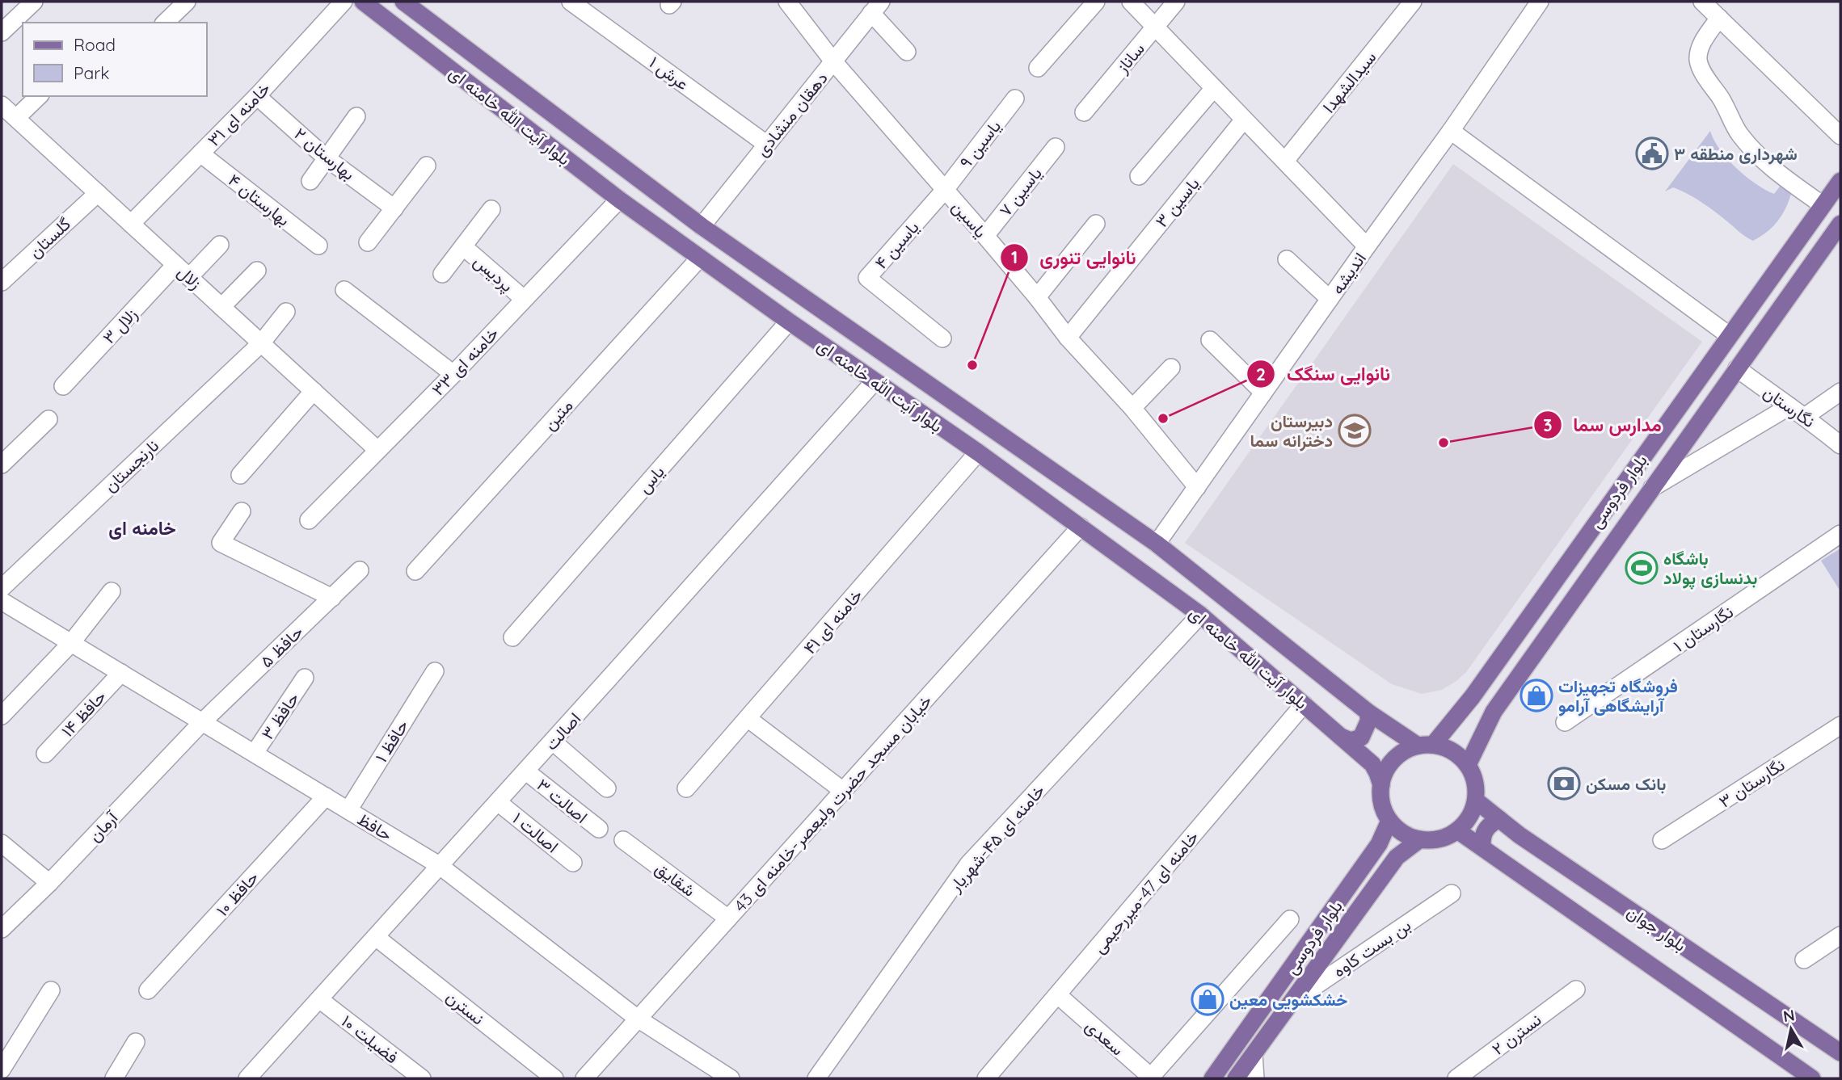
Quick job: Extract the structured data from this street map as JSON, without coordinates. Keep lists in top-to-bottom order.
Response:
{
  "streets": {
    "main road": ["بلوار آیت الله خامنه ای", "بلوار فردوسی", "بلوار جوان"],
    "street": [
      "ساناز",
      "عرش ۱",
      "سیدالشهدا",
      "خامنه ای ۳۱",
      "دهقان منشادی",
      "یاسین ۹",
      "بهارستان ۲",
      "یاسین ۷",
      "بهارستان ۴",
      "یاسین ۳",
      "یاسین",
      "گلستان",
      "یاسین ۴",
      "پردیس",
      "اندیشه",
      "زلال",
      "۳ زلال",
      "خامنه ای ۳۳",
      "نگارستان",
      "متین",
      "نارنجستان",
      "یاس",
      "خامنه ای ۴۱",
      "نگارستان ۱",
      "حافظ ۵",
      "حافظ ۱۴",
      "حافظ ۳",
      "اصالت",
      "حافظ ۱",
      "نگارستان ۳",
      "اصالت ۳",
      "خیابان مسجد حضرت ولیعصر-خامنه ای 43",
      "آرمان",
      "حافظ",
      "اصالت ۱",
      "خامنه ای ۴۵-شهریار",
      "شقایق",
      "خامنه ای 47-میررحیمی",
      "حافظ ۱۰",
      "بن بست کاوه",
      "نسترن",
      "نسترن ۲",
      "سعدی",
      "فضیلت ۱۰"
    ]
  },
  "crossings": [
    ["عرش ۱", "دهقان منشادی"],
    ["خامنه ای ۳۱", "بهارستان ۲"],
    ["خامنه ای ۳۱", "بهارستان ۴"],
    ["خامنه ای ۳۱", "زلال"],
    ["دهقان منشادی", "بلوار آیت الله خامنه ای"],
    ["دهقان منشادی", "یاسین"],
    ["بلوار آیت الله خامنه ای", "اندیشه"],
    ["بلوار آیت الله خامنه ای", "خامنه ای ۳۳"],
    ["بلوار آیت الله خامنه ای", "متین"],
    ["بلوار آیت الله خامنه ای", "یاس"],
    ["بلوار آیت الله خامنه ای", "بلوار فردوسی"],
    ["بلوار آیت الله خامنه ای", "خامنه ای ۴۱"],
    ["بلوار آیت الله خامنه ای", "اصالت"],
    ["بلوار آیت الله خامنه ای", "خیابان مسجد حضرت ولیعصر-خامنه ای 43"],
    ["بلوار آیت الله خامنه ای", "خامنه ای ۴۵-شهریار"],
    ["بلوار آیت الله خامنه ای", "خامنه ای 47-میررحیمی"],
    ["بلوار آیت الله خامنه ای", "بلوار جوان"],
    ["یاسین ۹", "یاسین"],
    ["یاسین ۹", "یاسین ۴"],
    ["یاسین ۷", "یاسین"],
    ["یاسین ۳", "یاسین"],
    ["یاسین", "یاسین ۴"],
    ["یاسین", "اندیشه"],
    ["گلستان", "زلال"],
    ["پردیس", "خامنه ای ۳۳"],
    ["زلال", "۳ زلال"],
    ["زلال", "خامنه ای ۳۳"],
    ["زلال", "نارنجستان"],
    ["نگارستان", "بلوار فردوسی"],
    ["بلوار فردوسی", "بلوار جوان"],
    ["بلوار فردوسی", "بن بست کاوه"],
    ["حافظ ۵", "آرمان"],
    ["حافظ ۵", "حافظ"],
    ["حافظ ۱۴", "حافظ"],
    ["حافظ ۳", "حافظ"],
    ["اصالت", "اصالت ۳"],
    ["اصالت", "حافظ"],
    ["اصالت", "اصالت ۱"],
    ["اصالت", "نسترن"],
    ["اصالت", "فضیلت ۱۰"],
    ["حافظ ۱", "حافظ"],
    ["خیابان مسجد حضرت ولیعصر-خامنه ای 43", "حافظ"],
    ["خیابان مسجد حضرت ولیعصر-خامنه ای 43", "شقایق"],
    ["آرمان", "حافظ"],
    ["حافظ", "حافظ ۱۰"],
    ["خامنه ای 47-میررحیمی", "سعدی"]
  ],
  "districts": ["خامنه ای"],
  "places": {
    "public building": ["شهرداری منطقه ۳"],
    "other": ["نانوایی تنوری", "نانوایی سنگک", "مدارس سما"],
    "school or university": ["دبیرستان دخترانه سما"],
    "sports": ["باشگاه بدنسازی پولاد"],
    "shop": ["فروشگاه تجهیزات آرایشگاهی آرامو", "خشکشویی معین"],
    "bank": ["بانک مسکن"]
  },
  "legend": ["Road", "Park"],
  "north": "top"
}
